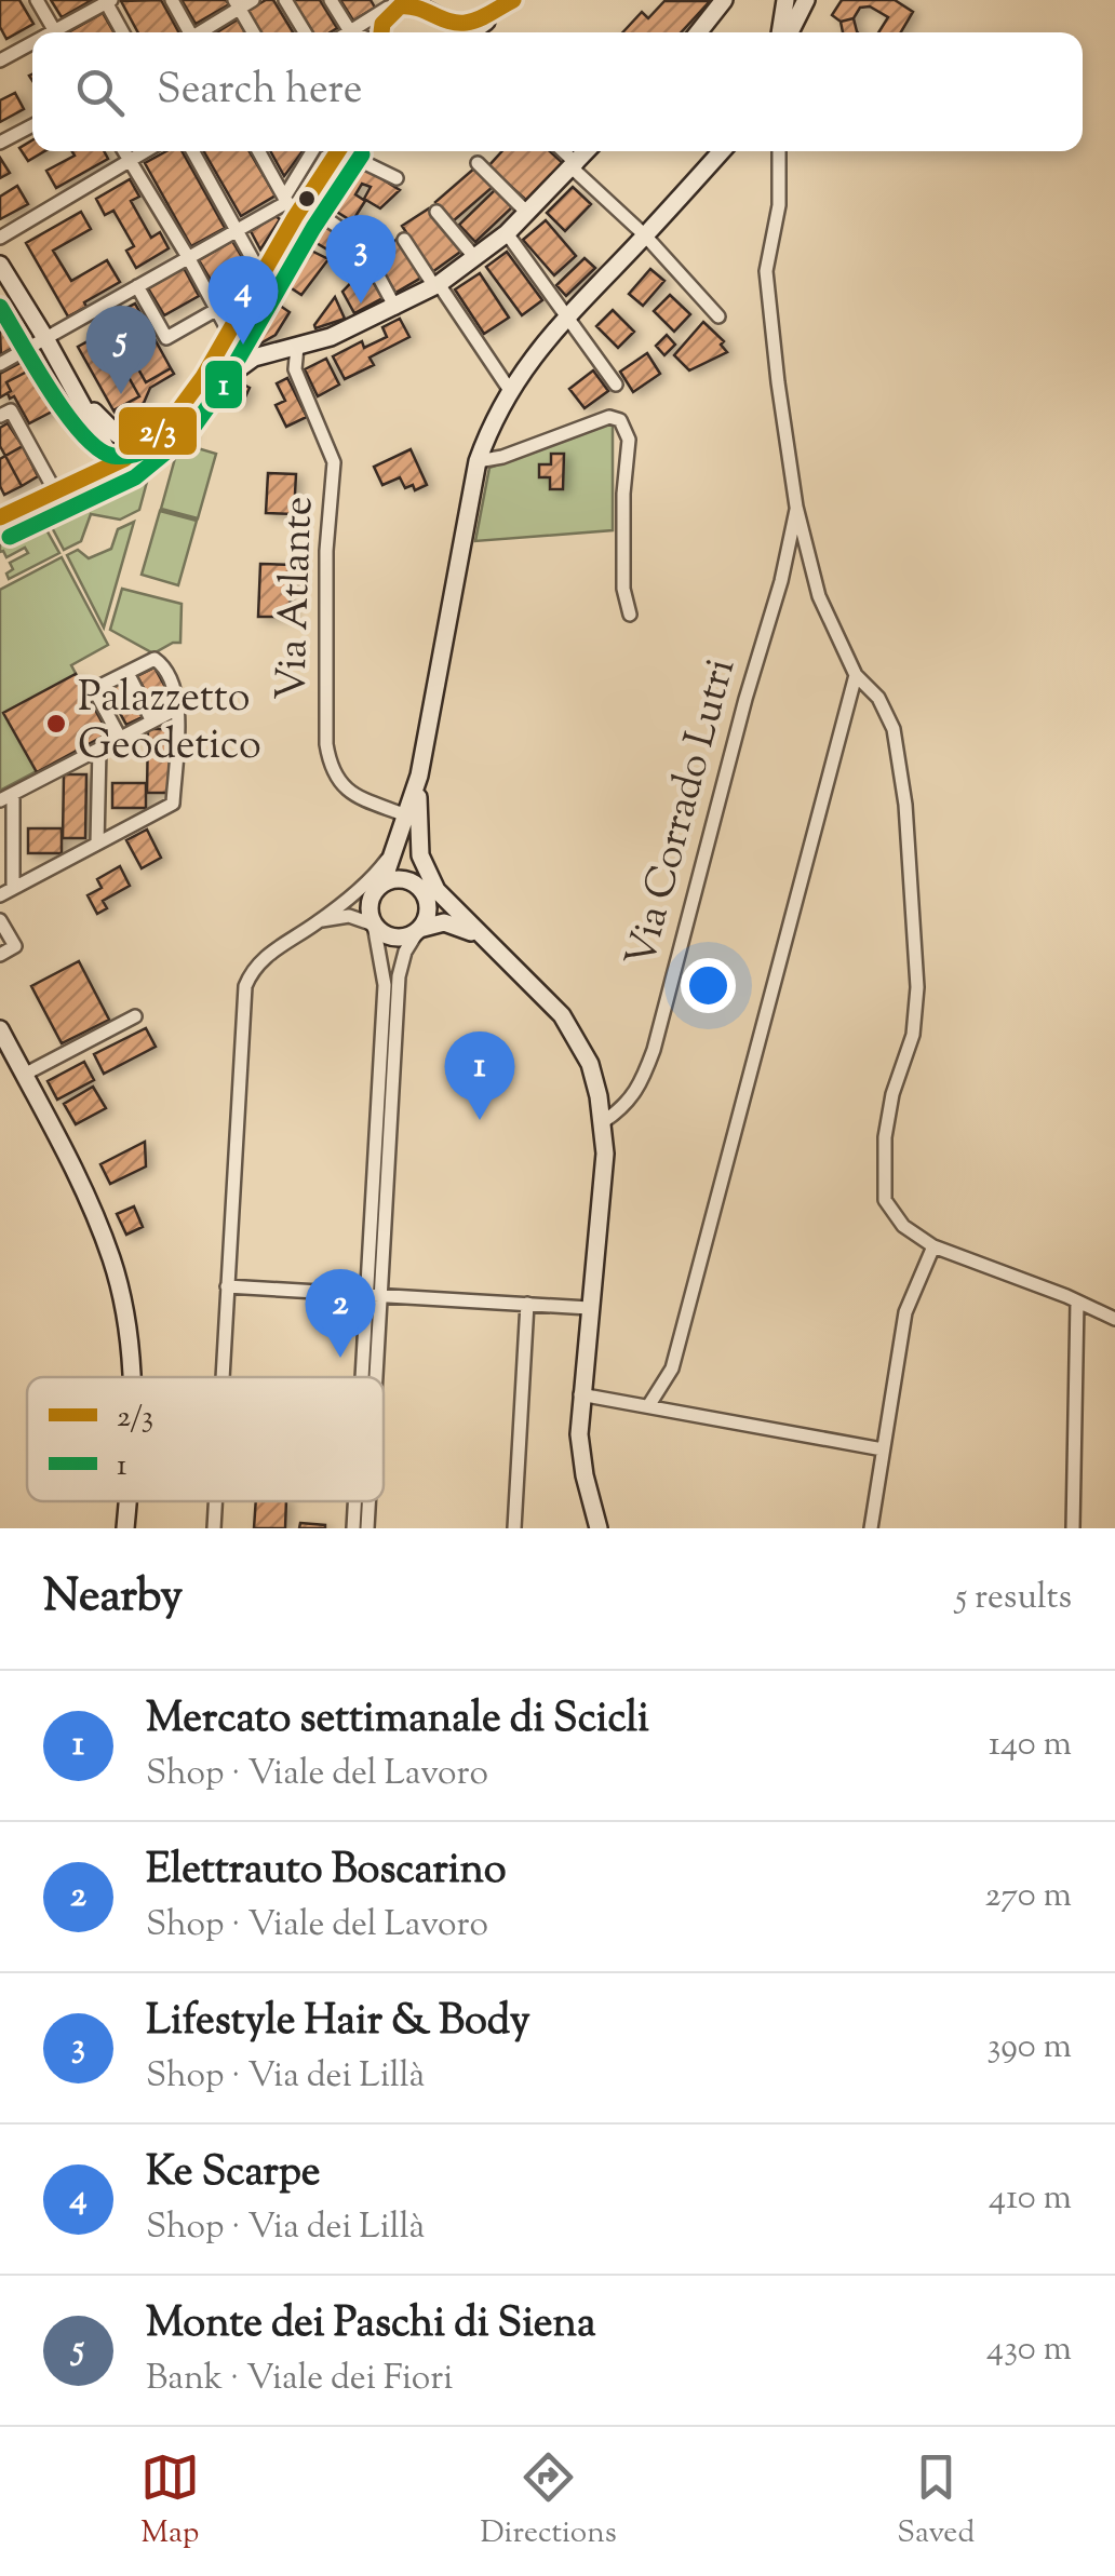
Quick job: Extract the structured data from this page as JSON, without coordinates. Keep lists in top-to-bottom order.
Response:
{
  "streets": {
    "street": ["Via Atlante", "Via Corrado Lutri"]
  },
  "places": ["Palazzetto Geodetico"],
  "lines": ["transit line 2/3", "transit line 1"],
  "legend": ["2/3", "1"],
  "page": {
    "search": "Search here",
    "pins": [
      "3",
      "4",
      "5",
      "1",
      "2"
    ],
    "heading": ["Nearby", "5 results"],
    "list": [
      {
        "mark": "1",
        "name": "Mercato settimanale di Scicli",
        "note": "Shop · Viale del Lavoro",
        "value": "140 m"
      },
      {
        "mark": "2",
        "name": "Elettrauto Boscarino",
        "note": "Shop · Viale del Lavoro",
        "value": "270 m"
      },
      {
        "mark": "3",
        "name": "Lifestyle Hair & Body",
        "note": "Shop · Via dei Lillà",
        "value": "390 m"
      },
      {
        "mark": "4",
        "name": "Ke Scarpe",
        "note": "Shop · Via dei Lillà",
        "value": "410 m"
      },
      {
        "mark": "5",
        "name": "Monte dei Paschi di Siena",
        "note": "Bank · Viale dei Fiori",
        "value": "430 m"
      }
    ],
    "nav": ["Map", "Directions", "Saved"]
  }
}
